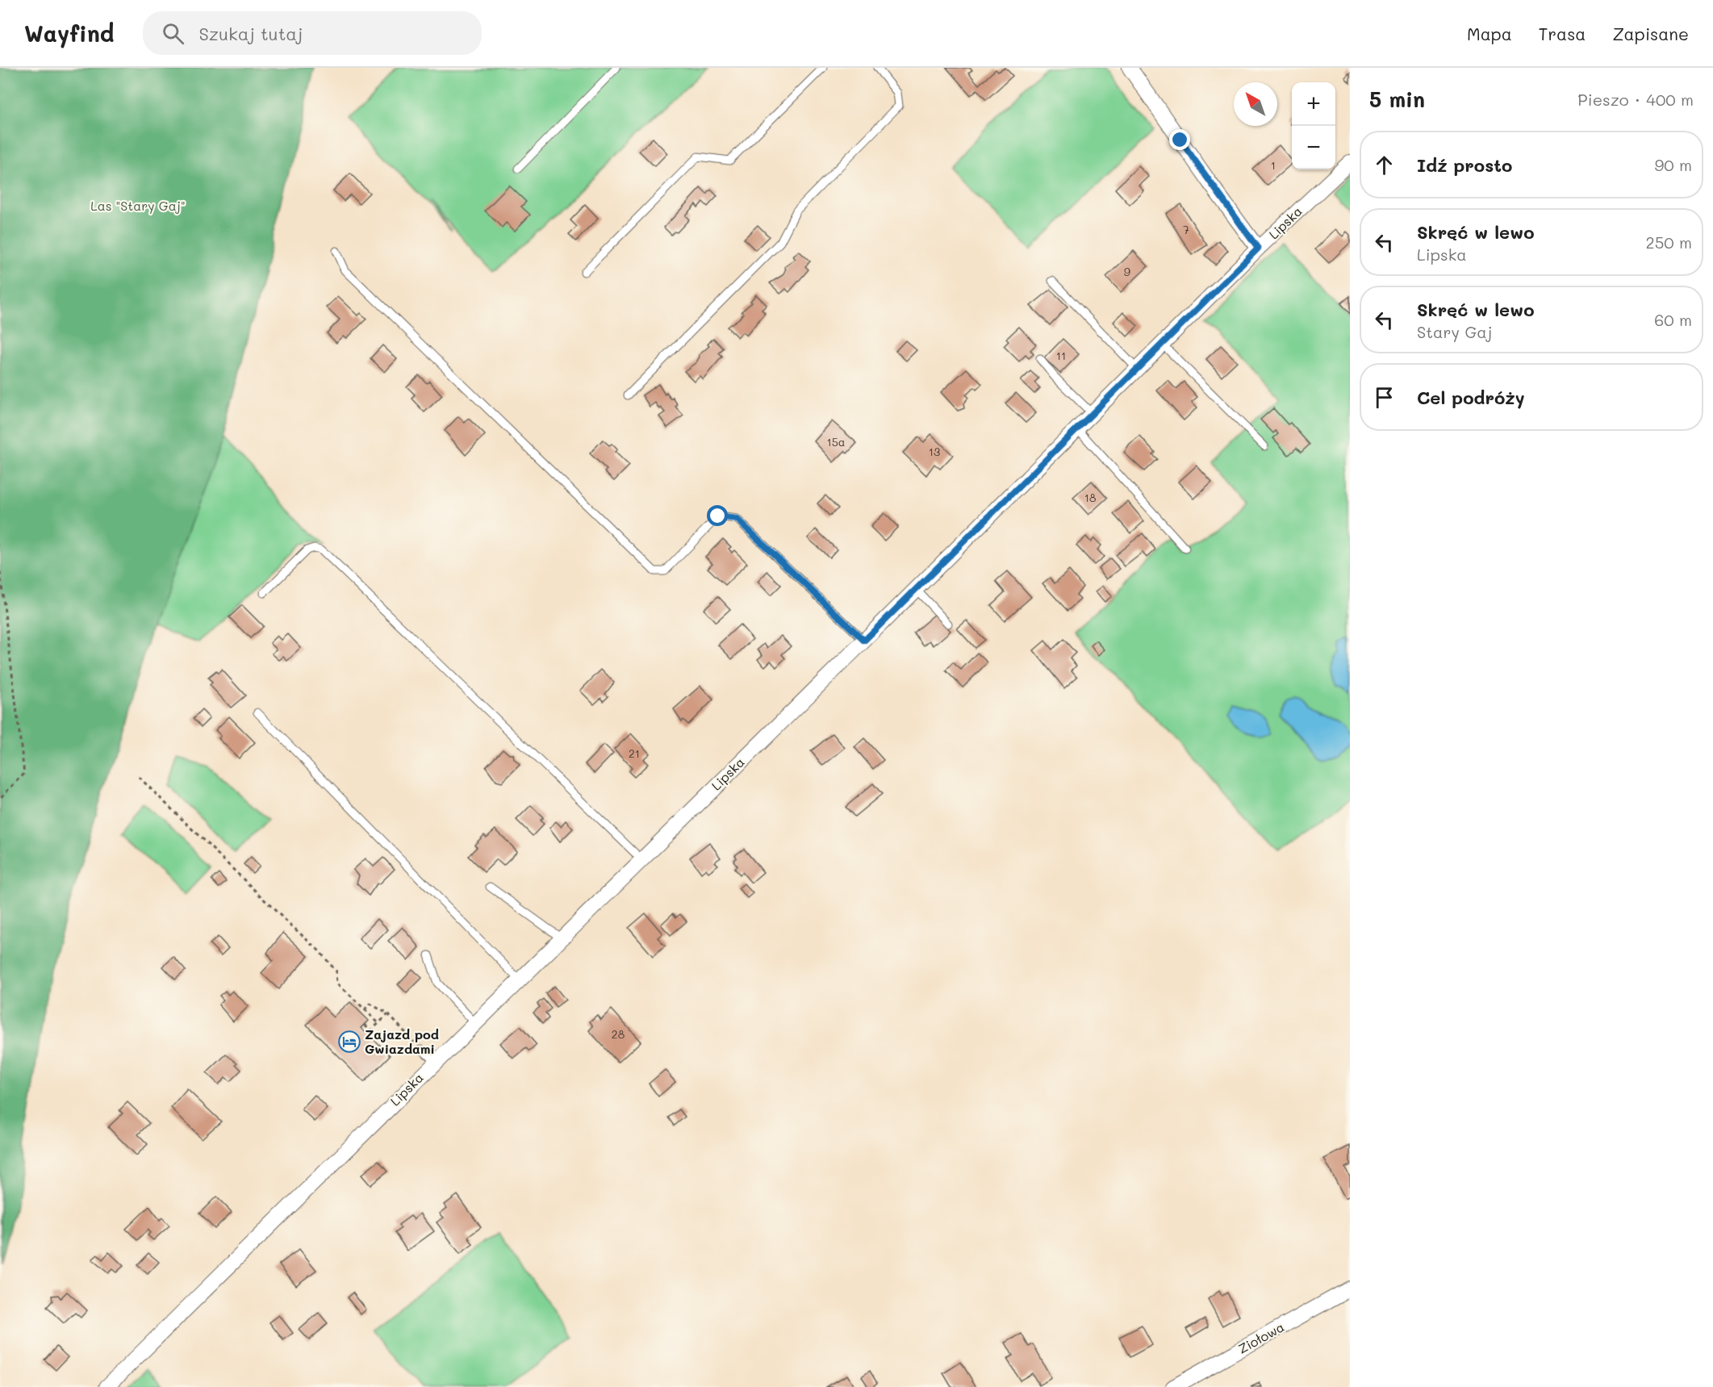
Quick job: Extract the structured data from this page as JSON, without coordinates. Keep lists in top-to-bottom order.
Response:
{
  "streets": {
    "street": ["Lipska", "Ziołowa"]
  },
  "parks": ["Las \"Stary Gaj\""],
  "places": {
    "hotel": ["Zajazd pod Gwiazdami"]
  },
  "house_numbers": [
    "1",
    "7",
    "9",
    "11",
    "15a",
    "13",
    "18",
    "21",
    "28"
  ],
  "north": "top left",
  "page": {
    "header": "Wayfind",
    "search": "Szukaj tutaj",
    "nav": ["Mapa", "Trasa", "Zapisane"],
    "heading": ["5 min", "Pieszo · 400 m"],
    "map_buttons": ["+", "−"],
    "list": [
      ["Idź prosto", "90 m"],
      ["Skręć w lewo", "Lipska", "250 m"],
      ["Skręć w lewo", "Stary Gaj", "60 m"],
      "Cel podróży"
    ]
  }
}
